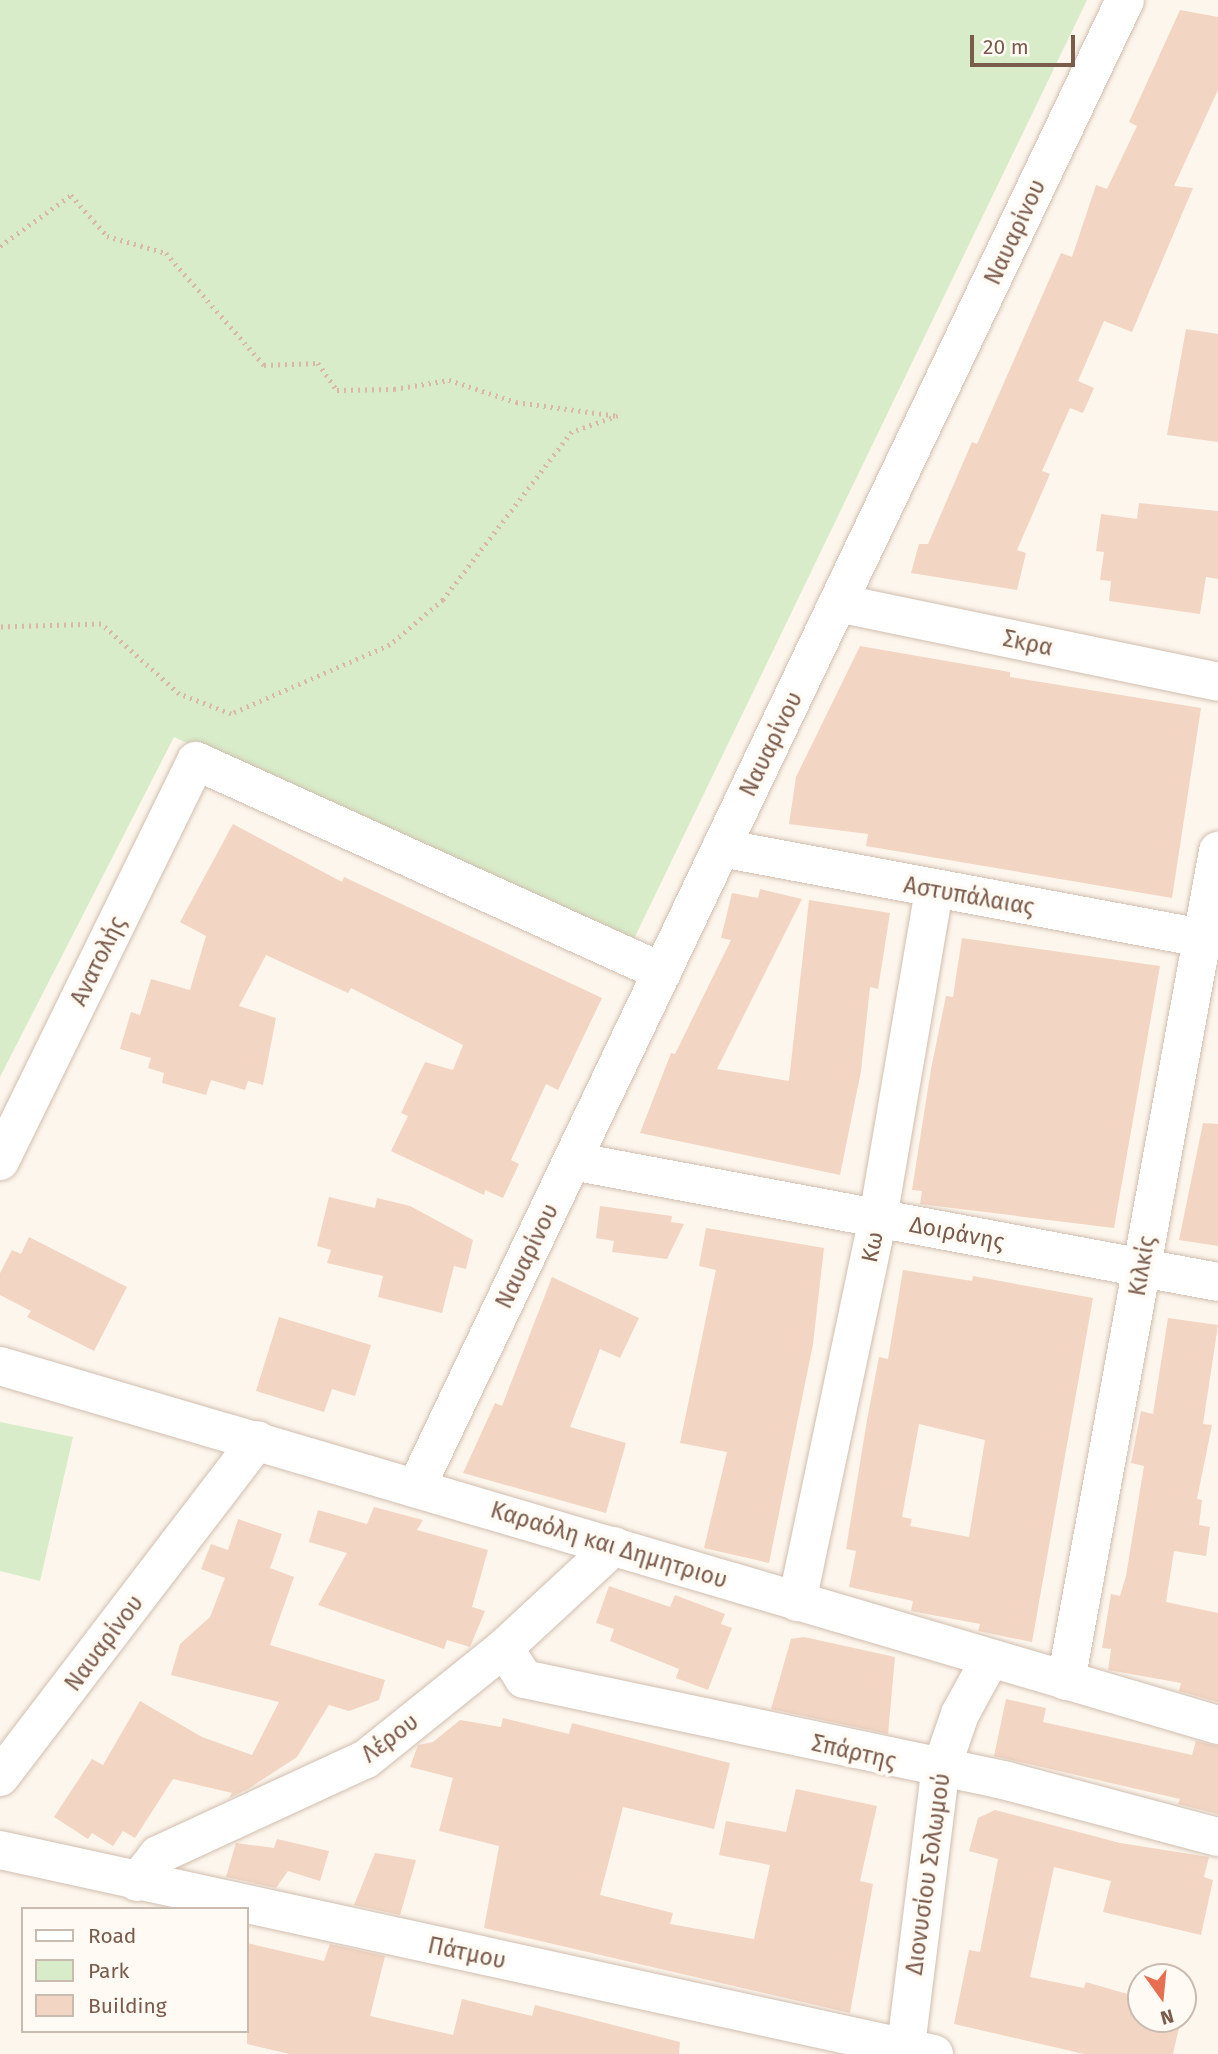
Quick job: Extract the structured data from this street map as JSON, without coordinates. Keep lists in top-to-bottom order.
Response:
{
  "streets": {
    "street": [
      "Ναυαρίνου",
      "Σκρα",
      "Αστυπάλαιας",
      "Ανατολής",
      "Δοιράνης",
      "Κω",
      "Κιλκίς",
      "Καραόλη και Δημητριου",
      "Λέρου",
      "Σπάρτης",
      "Διονυσίου Σολωμού",
      "Πάτμου"
    ]
  },
  "crossings": [
    ["Ναυαρίνου", "Σκρα"],
    ["Ναυαρίνου", "Αστυπάλαιας"],
    ["Ναυαρίνου", "Ανατολής"],
    ["Ναυαρίνου", "Δοιράνης"],
    ["Ναυαρίνου", "Καραόλη και Δημητριου"],
    ["Αστυπάλαιας", "Κω"],
    ["Αστυπάλαιας", "Κιλκίς"],
    ["Δοιράνης", "Κω"],
    ["Δοιράνης", "Κιλκίς"],
    ["Κω", "Καραόλη και Δημητριου"],
    ["Κιλκίς", "Καραόλη και Δημητριου"],
    ["Καραόλη και Δημητριου", "Λέρου"],
    ["Καραόλη και Δημητριου", "Διονυσίου Σολωμού"],
    ["Λέρου", "Σπάρτης"],
    ["Λέρου", "Πάτμου"],
    ["Σπάρτης", "Διονυσίου Σολωμού"],
    ["Διονυσίου Σολωμού", "Πάτμου"]
  ],
  "legend": ["Road", "Park", "Building"],
  "scale_bar": "20 m",
  "north": "bottom"
}
